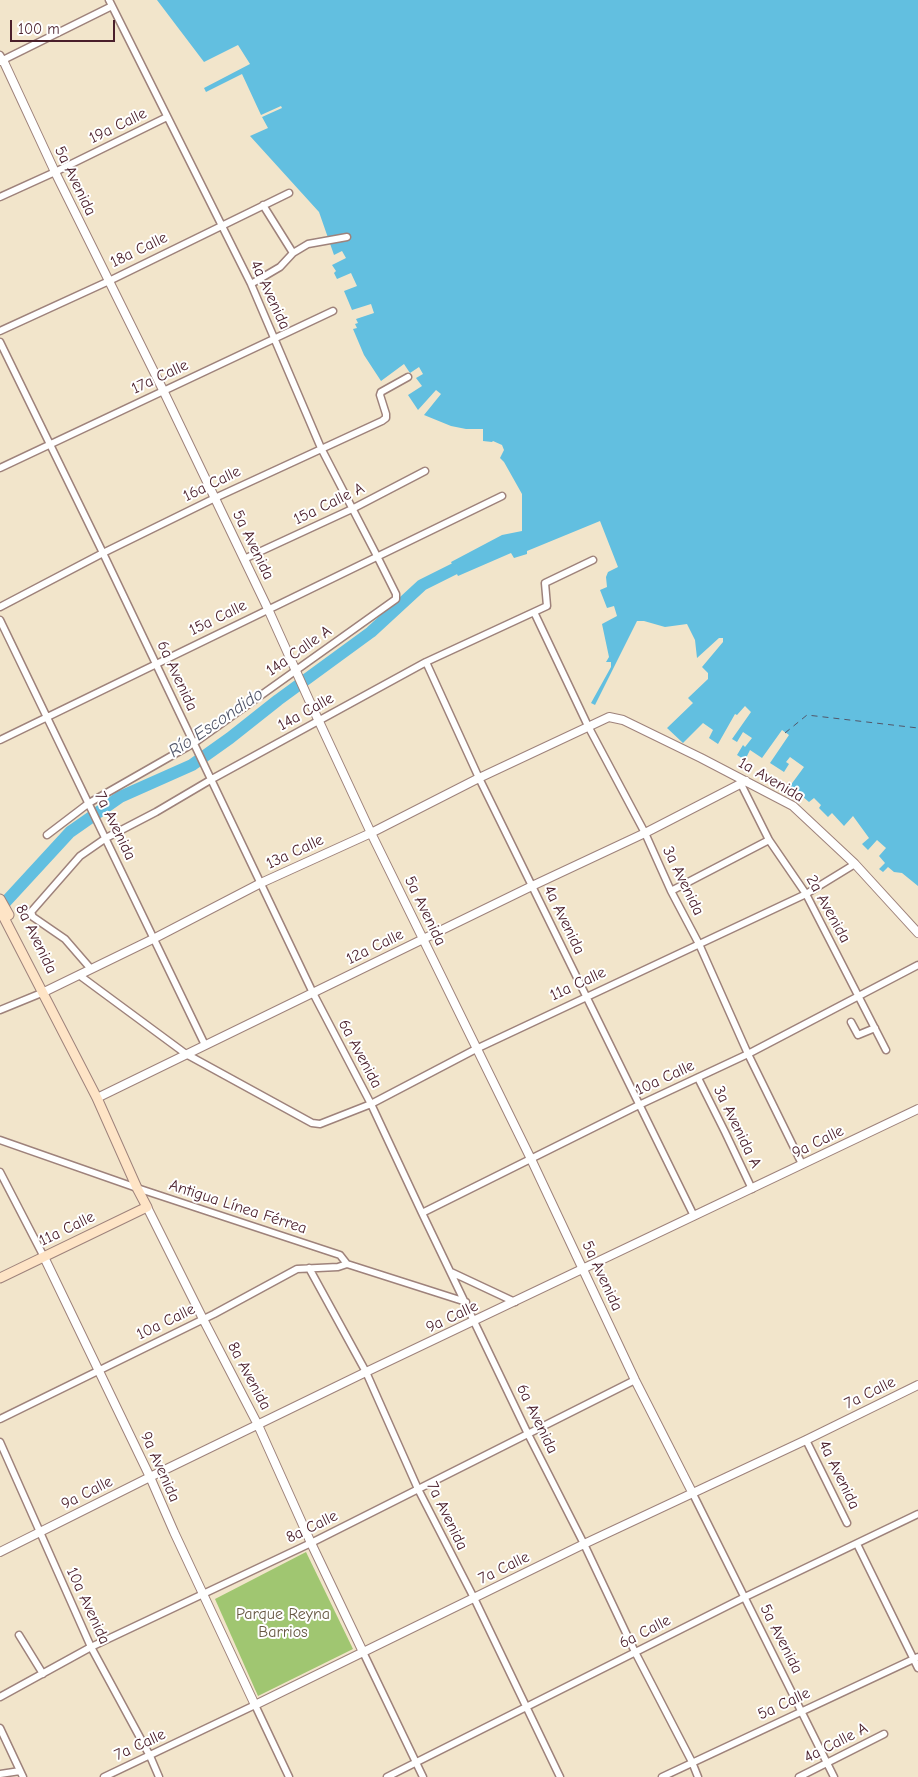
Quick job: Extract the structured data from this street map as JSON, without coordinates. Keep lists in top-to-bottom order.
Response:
{
  "streets": {
    "main road": ["8a Avenida", "11a Calle"],
    "street": [
      "19a Calle",
      "5a Avenida",
      "18a Calle",
      "4a Avenida",
      "17a Calle",
      "16a Calle",
      "15a Calle A",
      "15a Calle",
      "14a Calle A",
      "6a Avenida",
      "14a Calle",
      "1a Avenida",
      "7a Avenida",
      "13a Calle",
      "3a Avenida",
      "2a Avenida",
      "12a Calle",
      "10a Calle",
      "3a Avenida A",
      "9a Calle",
      "Antigua Línea Férrea",
      "7a Calle",
      "9a Avenida",
      "8a Calle",
      "10a Avenida",
      "6a Calle",
      "5a Calle",
      "4a Calle A"
    ]
  },
  "crossings": [
    ["19a Calle", "5a Avenida"],
    ["19a Calle", "4a Avenida"],
    ["5a Avenida", "18a Calle"],
    ["5a Avenida", "17a Calle"],
    ["5a Avenida", "16a Calle"],
    ["5a Avenida", "15a Calle A"],
    ["5a Avenida", "15a Calle"],
    ["5a Avenida", "14a Calle A"],
    ["5a Avenida", "14a Calle"],
    ["5a Avenida", "13a Calle"],
    ["5a Avenida", "12a Calle"],
    ["5a Avenida", "11a Calle"],
    ["5a Avenida", "10a Calle"],
    ["5a Avenida", "9a Calle"],
    ["5a Avenida", "7a Calle"],
    ["5a Avenida", "8a Calle"],
    ["5a Avenida", "6a Calle"],
    ["5a Avenida", "5a Calle"],
    ["5a Avenida", "4a Calle A"],
    ["18a Calle", "4a Avenida"],
    ["4a Avenida", "17a Calle"],
    ["4a Avenida", "16a Calle"],
    ["4a Avenida", "15a Calle A"],
    ["4a Avenida", "15a Calle"],
    ["4a Avenida", "14a Calle A"],
    ["4a Avenida", "14a Calle"],
    ["4a Avenida", "13a Calle"],
    ["4a Avenida", "12a Calle"],
    ["4a Avenida", "11a Calle"],
    ["4a Avenida", "10a Calle"],
    ["4a Avenida", "9a Calle"],
    ["4a Avenida", "7a Calle"],
    ["17a Calle", "6a Avenida"],
    ["16a Calle", "6a Avenida"],
    ["15a Calle", "6a Avenida"],
    ["15a Calle", "7a Avenida"],
    ["14a Calle A", "6a Avenida"],
    ["14a Calle A", "7a Avenida"],
    ["6a Avenida", "14a Calle"],
    ["6a Avenida", "13a Calle"],
    ["6a Avenida", "12a Calle"],
    ["6a Avenida", "11a Calle"],
    ["6a Avenida", "10a Calle"],
    ["6a Avenida", "9a Calle"],
    ["6a Avenida", "Antigua Línea Férrea"],
    ["6a Avenida", "7a Calle"],
    ["6a Avenida", "8a Calle"],
    ["6a Avenida", "6a Calle"],
    ["6a Avenida", "5a Calle"],
    ["14a Calle", "7a Avenida"],
    ["14a Calle", "13a Calle"],
    ["14a Calle", "3a Avenida"],
    ["1a Avenida", "13a Calle"],
    ["1a Avenida", "2a Avenida"],
    ["1a Avenida", "12a Calle"],
    ["1a Avenida", "11a Calle"],
    ["7a Avenida", "13a Calle"],
    ["7a Avenida", "12a Calle"],
    ["7a Avenida", "10a Calle"],
    ["7a Avenida", "9a Calle"],
    ["7a Avenida", "7a Calle"],
    ["7a Avenida", "8a Calle"],
    ["7a Avenida", "6a Calle"],
    ["13a Calle", "3a Avenida"],
    ["13a Calle", "8a Avenida"],
    ["3a Avenida", "12a Calle"],
    ["3a Avenida", "11a Calle"],
    ["3a Avenida", "10a Calle"],
    ["3a Avenida", "9a Calle"],
    ["2a Avenida", "12a Calle"],
    ["2a Avenida", "11a Calle"],
    ["2a Avenida", "10a Calle"],
    ["8a Avenida", "12a Calle"],
    ["8a Avenida", "11a Calle"],
    ["8a Avenida", "10a Calle"],
    ["8a Avenida", "9a Calle"],
    ["8a Avenida", "Antigua Línea Férrea"],
    ["8a Avenida", "7a Calle"],
    ["8a Avenida", "8a Calle"],
    ["8a Avenida", "6a Calle"],
    ["12a Calle", "11a Calle"],
    ["11a Calle", "9a Avenida"],
    ["10a Calle", "3a Avenida A"],
    ["10a Calle", "Antigua Línea Férrea"],
    ["10a Calle", "9a Avenida"],
    ["3a Avenida A", "9a Calle"],
    ["9a Calle", "9a Avenida"],
    ["9a Calle", "10a Avenida"],
    ["7a Calle", "9a Avenida"],
    ["7a Calle", "10a Avenida"],
    ["9a Avenida", "8a Calle"],
    ["8a Calle", "10a Avenida"]
  ],
  "water": ["Río Escondido"],
  "parks": ["Parque Reyna Barrios"],
  "scale_bar": "100 m"
}
